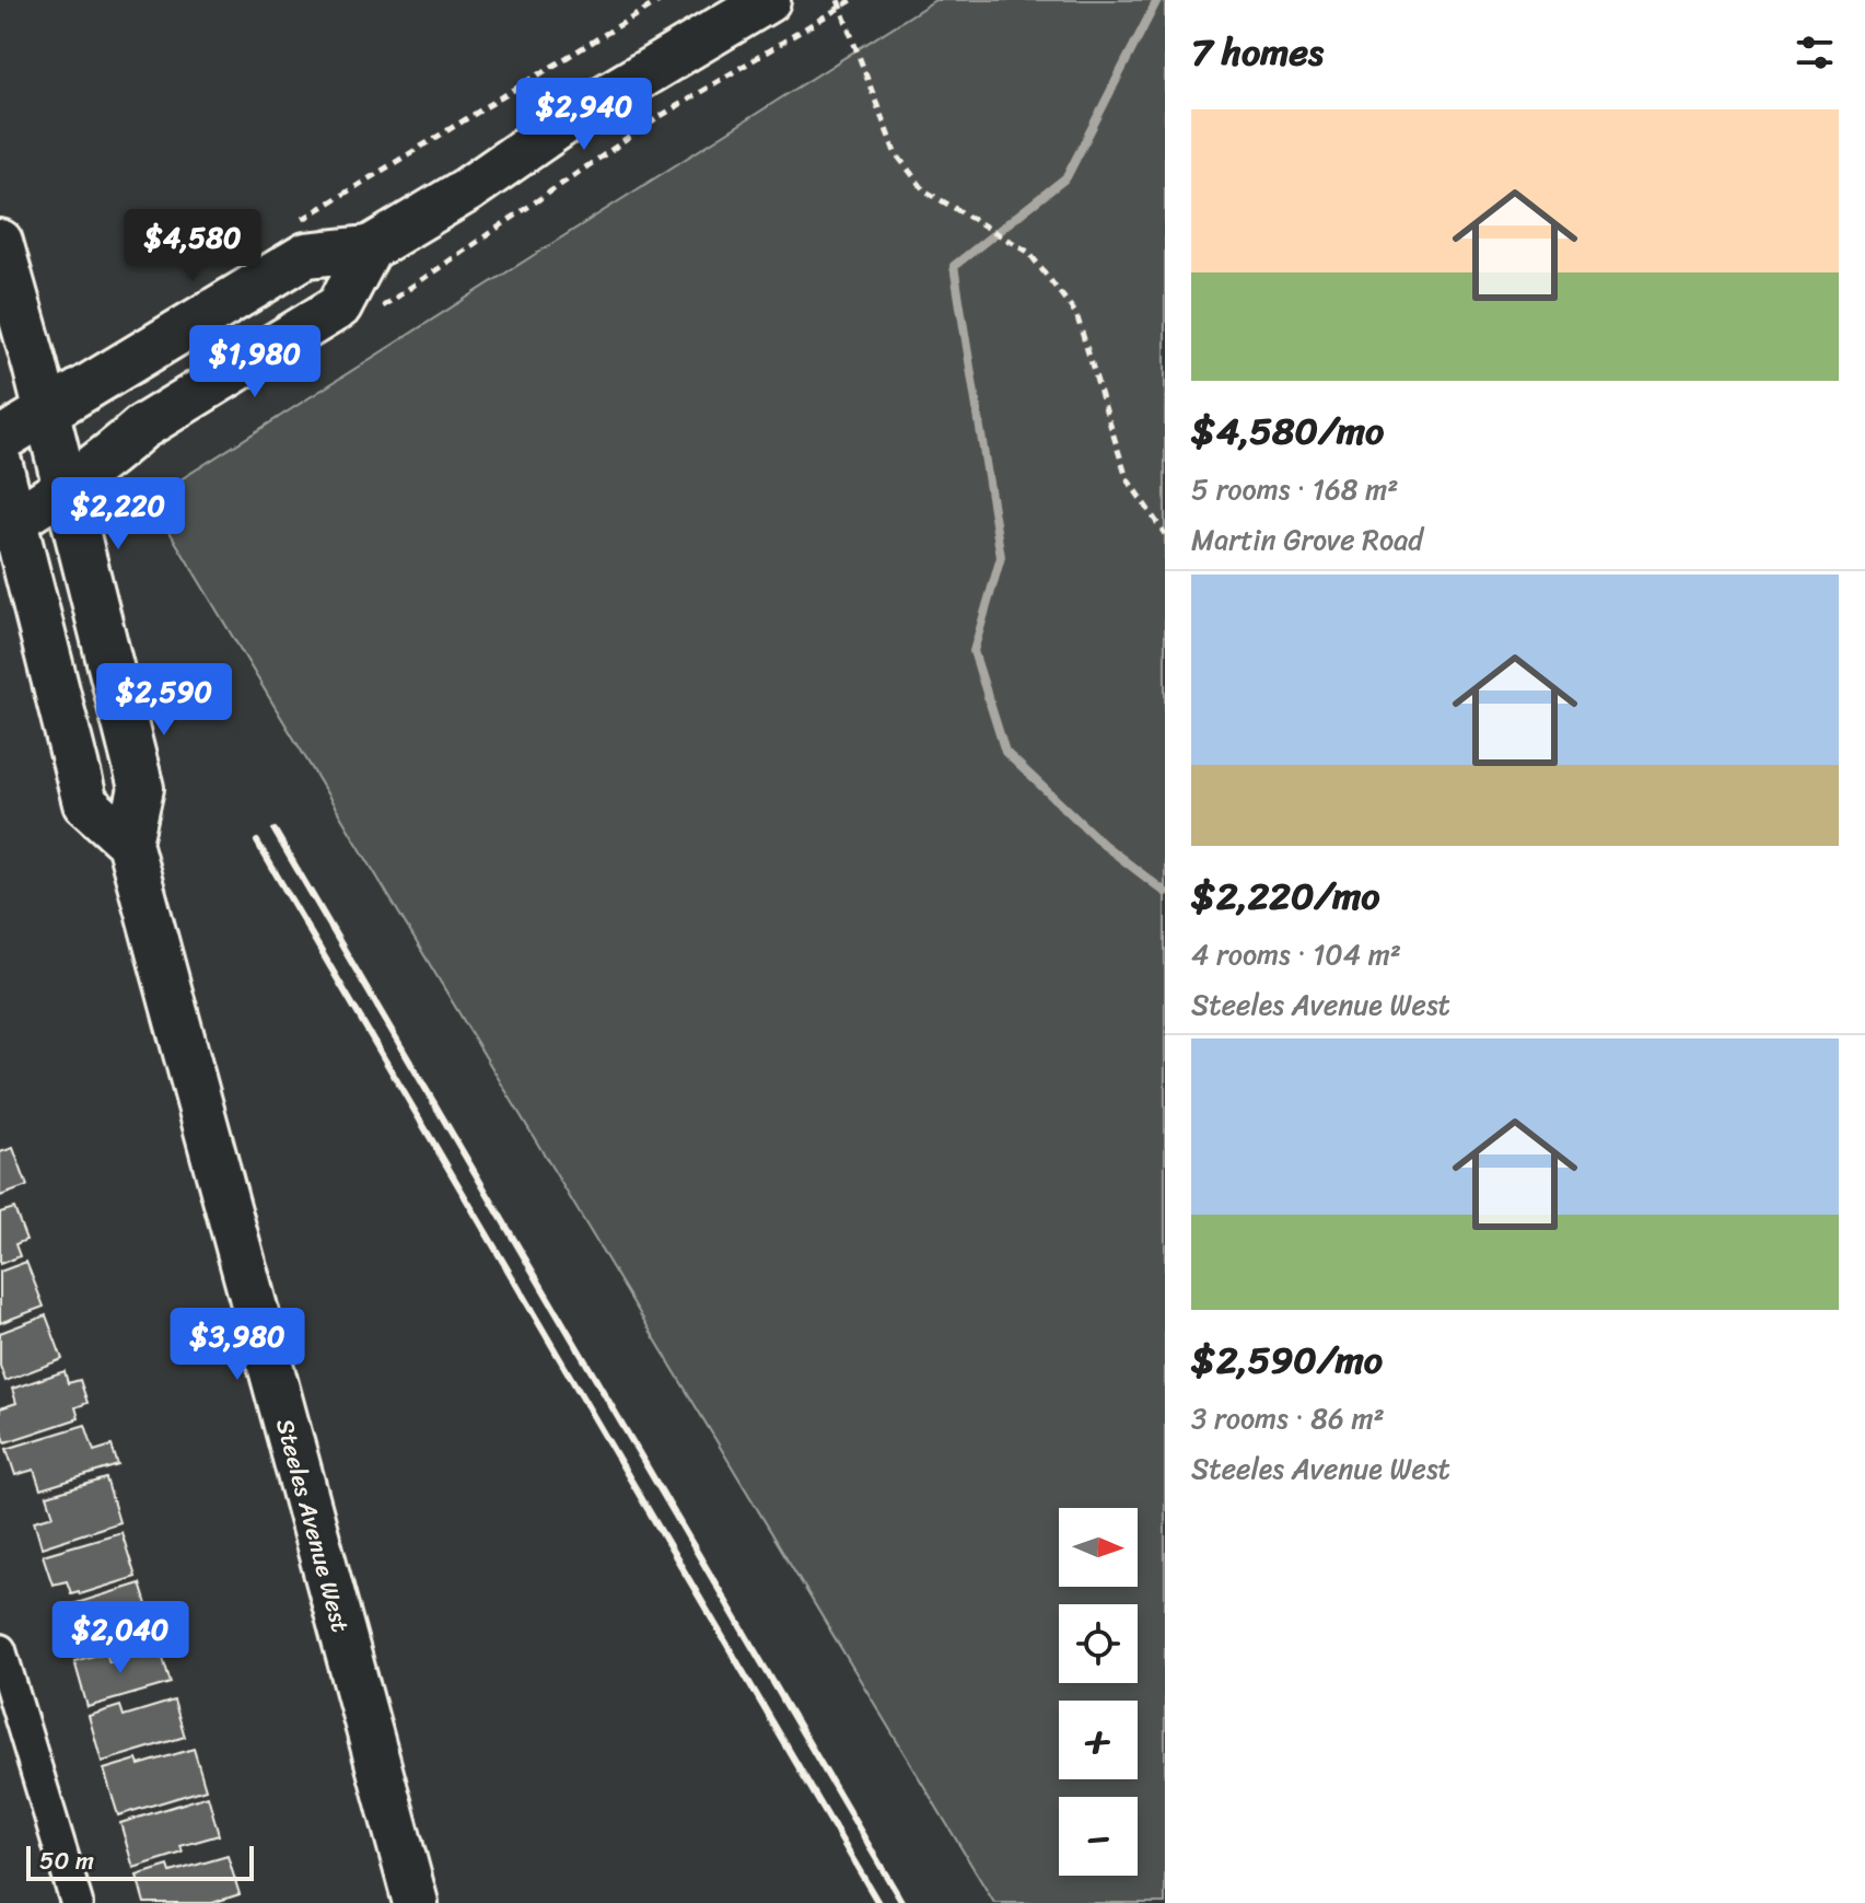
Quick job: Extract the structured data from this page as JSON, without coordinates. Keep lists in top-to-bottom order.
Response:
{
  "streets": {
    "main road": ["Steeles Avenue West"]
  },
  "scale_bar": "50 m",
  "north": "right",
  "page": {
    "heading": "7 homes",
    "price": [
      "$2,940",
      "$4,580",
      "$1,980",
      "$2,220",
      "$2,590",
      "$3,980",
      "$2,040"
    ],
    "list": [
      {
        "name": "$4,580/mo",
        "note": "5 rooms · 168 m² · Martin Grove Road"
      },
      {
        "name": "$2,220/mo",
        "note": "4 rooms · 104 m² · Steeles Avenue West"
      },
      {
        "name": "$2,590/mo",
        "note": "3 rooms · 86 m² · Steeles Avenue West"
      }
    ],
    "map_buttons": ["+", "−"],
    "scale": "50 m"
  }
}
